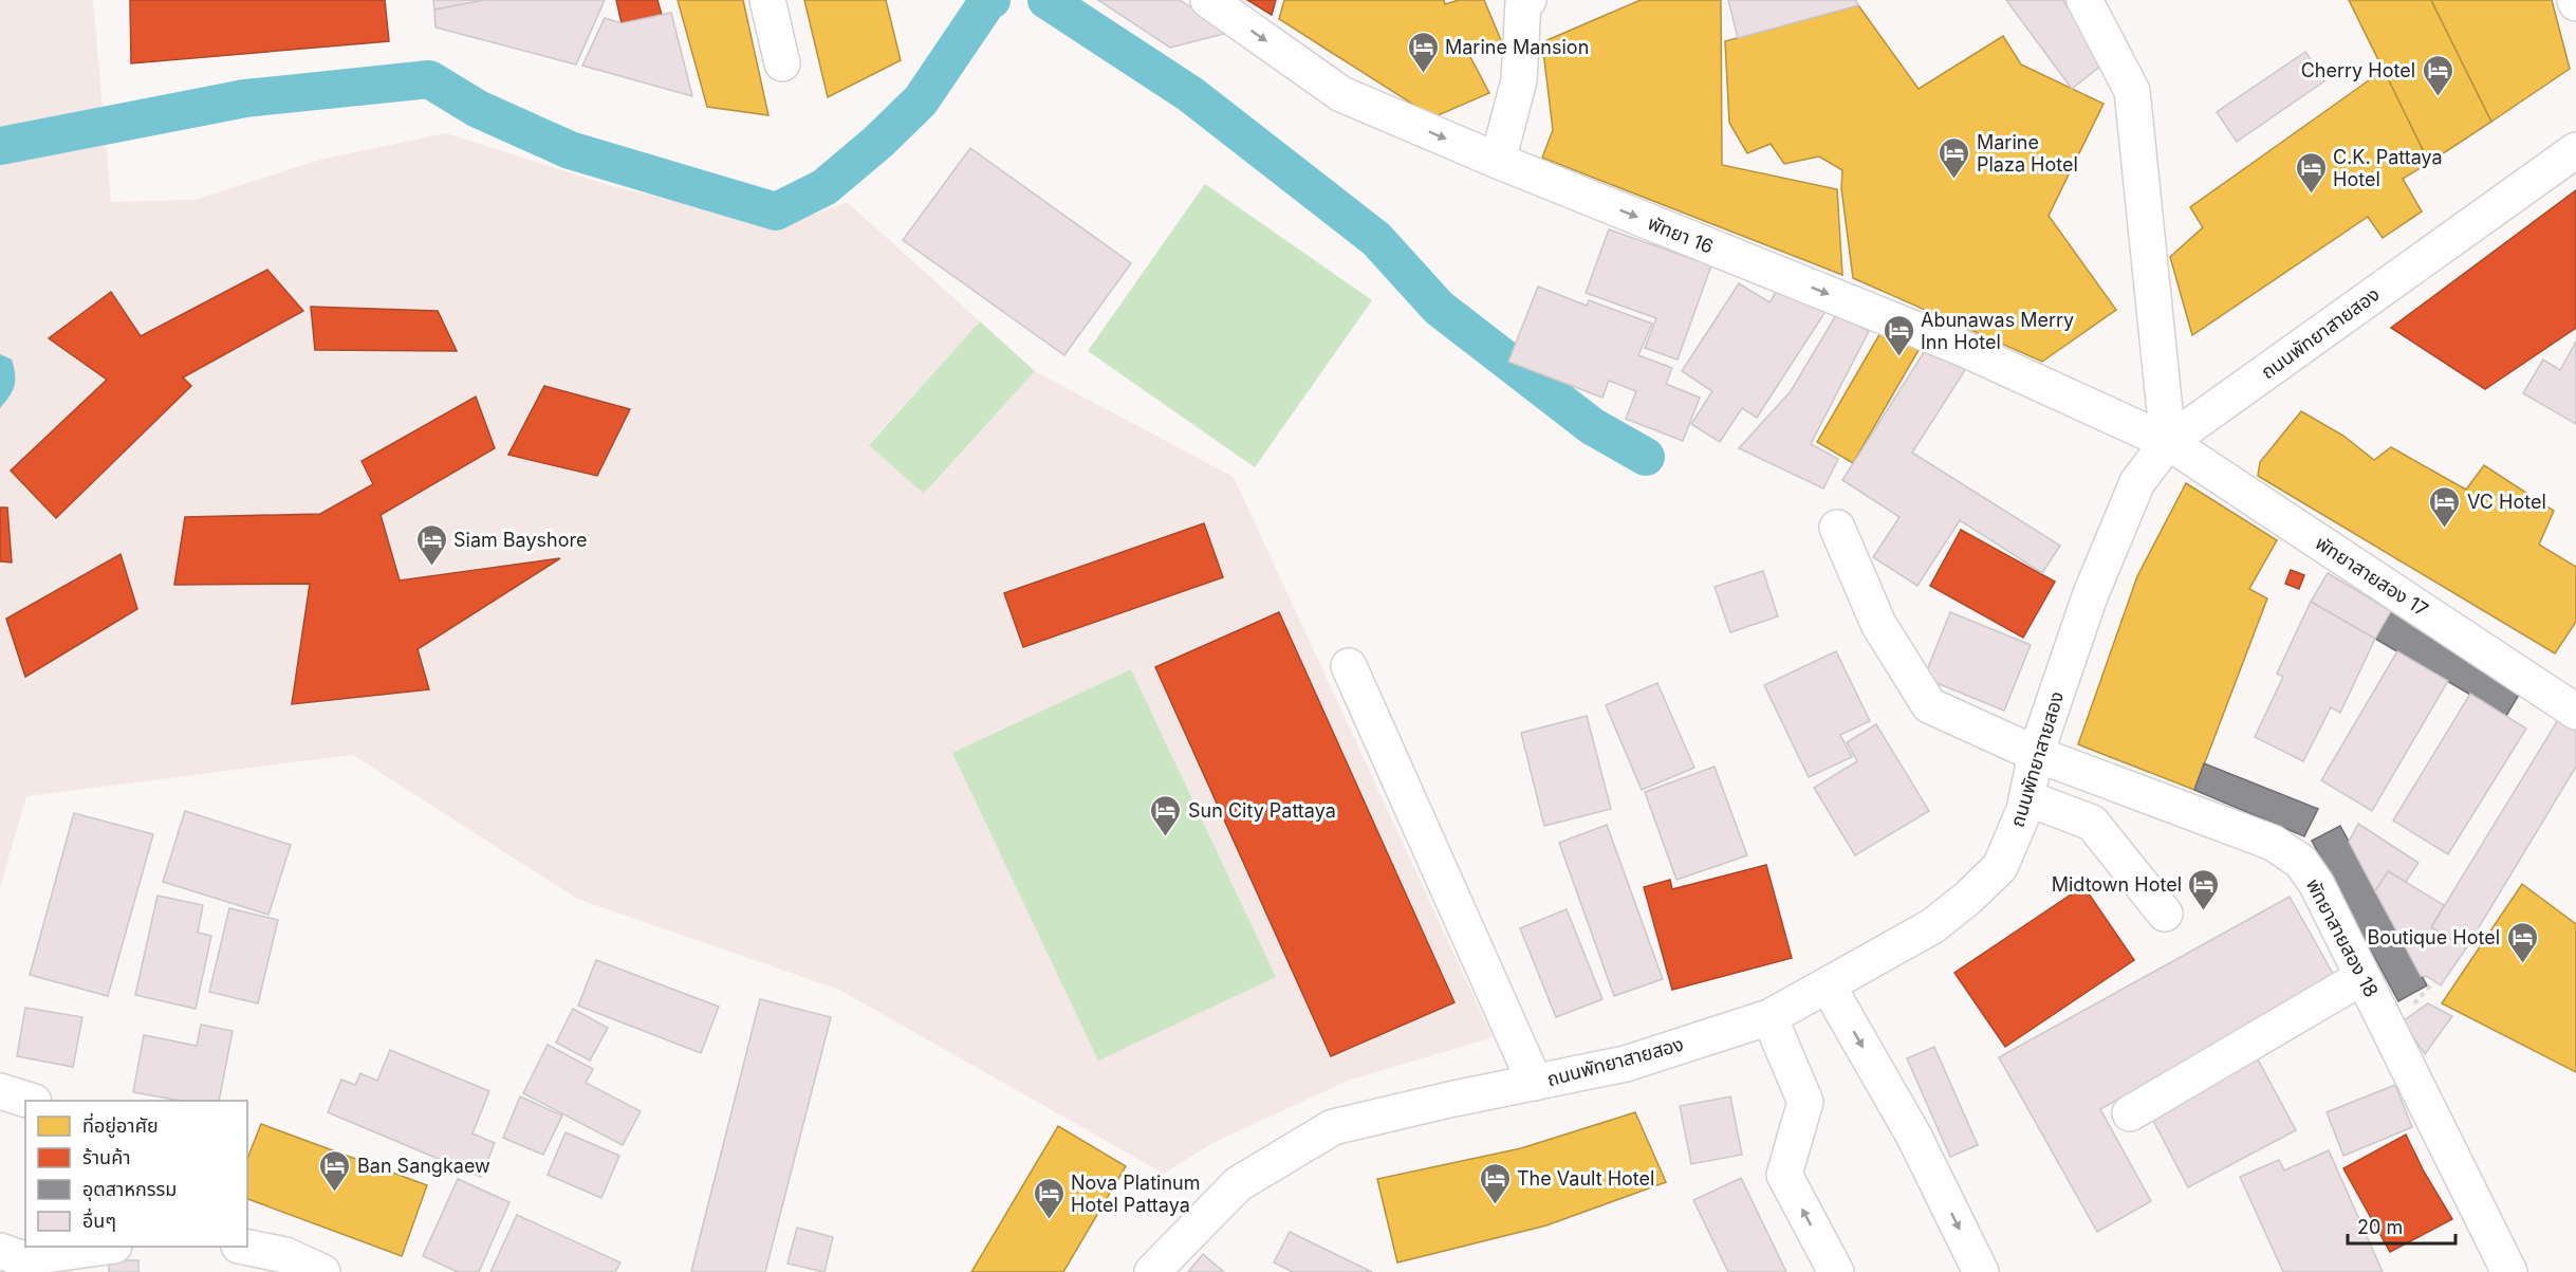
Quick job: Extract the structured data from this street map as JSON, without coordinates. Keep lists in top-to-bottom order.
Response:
{
  "streets": {
    "street": [
      "พัทยา 16",
      "ถนนพัทยาสายสอง",
      "พัทยาสายสอง 17",
      "พัทยาสายสอง 18"
    ]
  },
  "crossings": [
    ["พัทยา 16", "ถนนพัทยาสายสอง"],
    ["พัทยา 16", "พัทยาสายสอง 17"],
    ["ถนนพัทยาสายสอง", "พัทยาสายสอง 17"],
    ["ถนนพัทยาสายสอง", "พัทยาสายสอง 18"]
  ],
  "one_way": ["พัทยา 16"],
  "places": {
    "hotel": [
      "Marine Mansion",
      "Cherry Hotel",
      "Marine Plaza Hotel",
      "C.K. Pattaya Hotel",
      "Abunawas Merry Inn Hotel",
      "VC Hotel",
      "Siam Bayshore",
      "Sun City Pattaya",
      "Midtown Hotel",
      "Boutique Hotel",
      "Ban Sangkaew",
      "The Vault Hotel",
      "Nova Platinum Hotel Pattaya"
    ]
  },
  "legend": [
    "ที่อยู่อาศัย",
    "ร้านค้า",
    "อุตสาหกรรม",
    "อื่นๆ"
  ],
  "scale_bar": "20 m"
}
